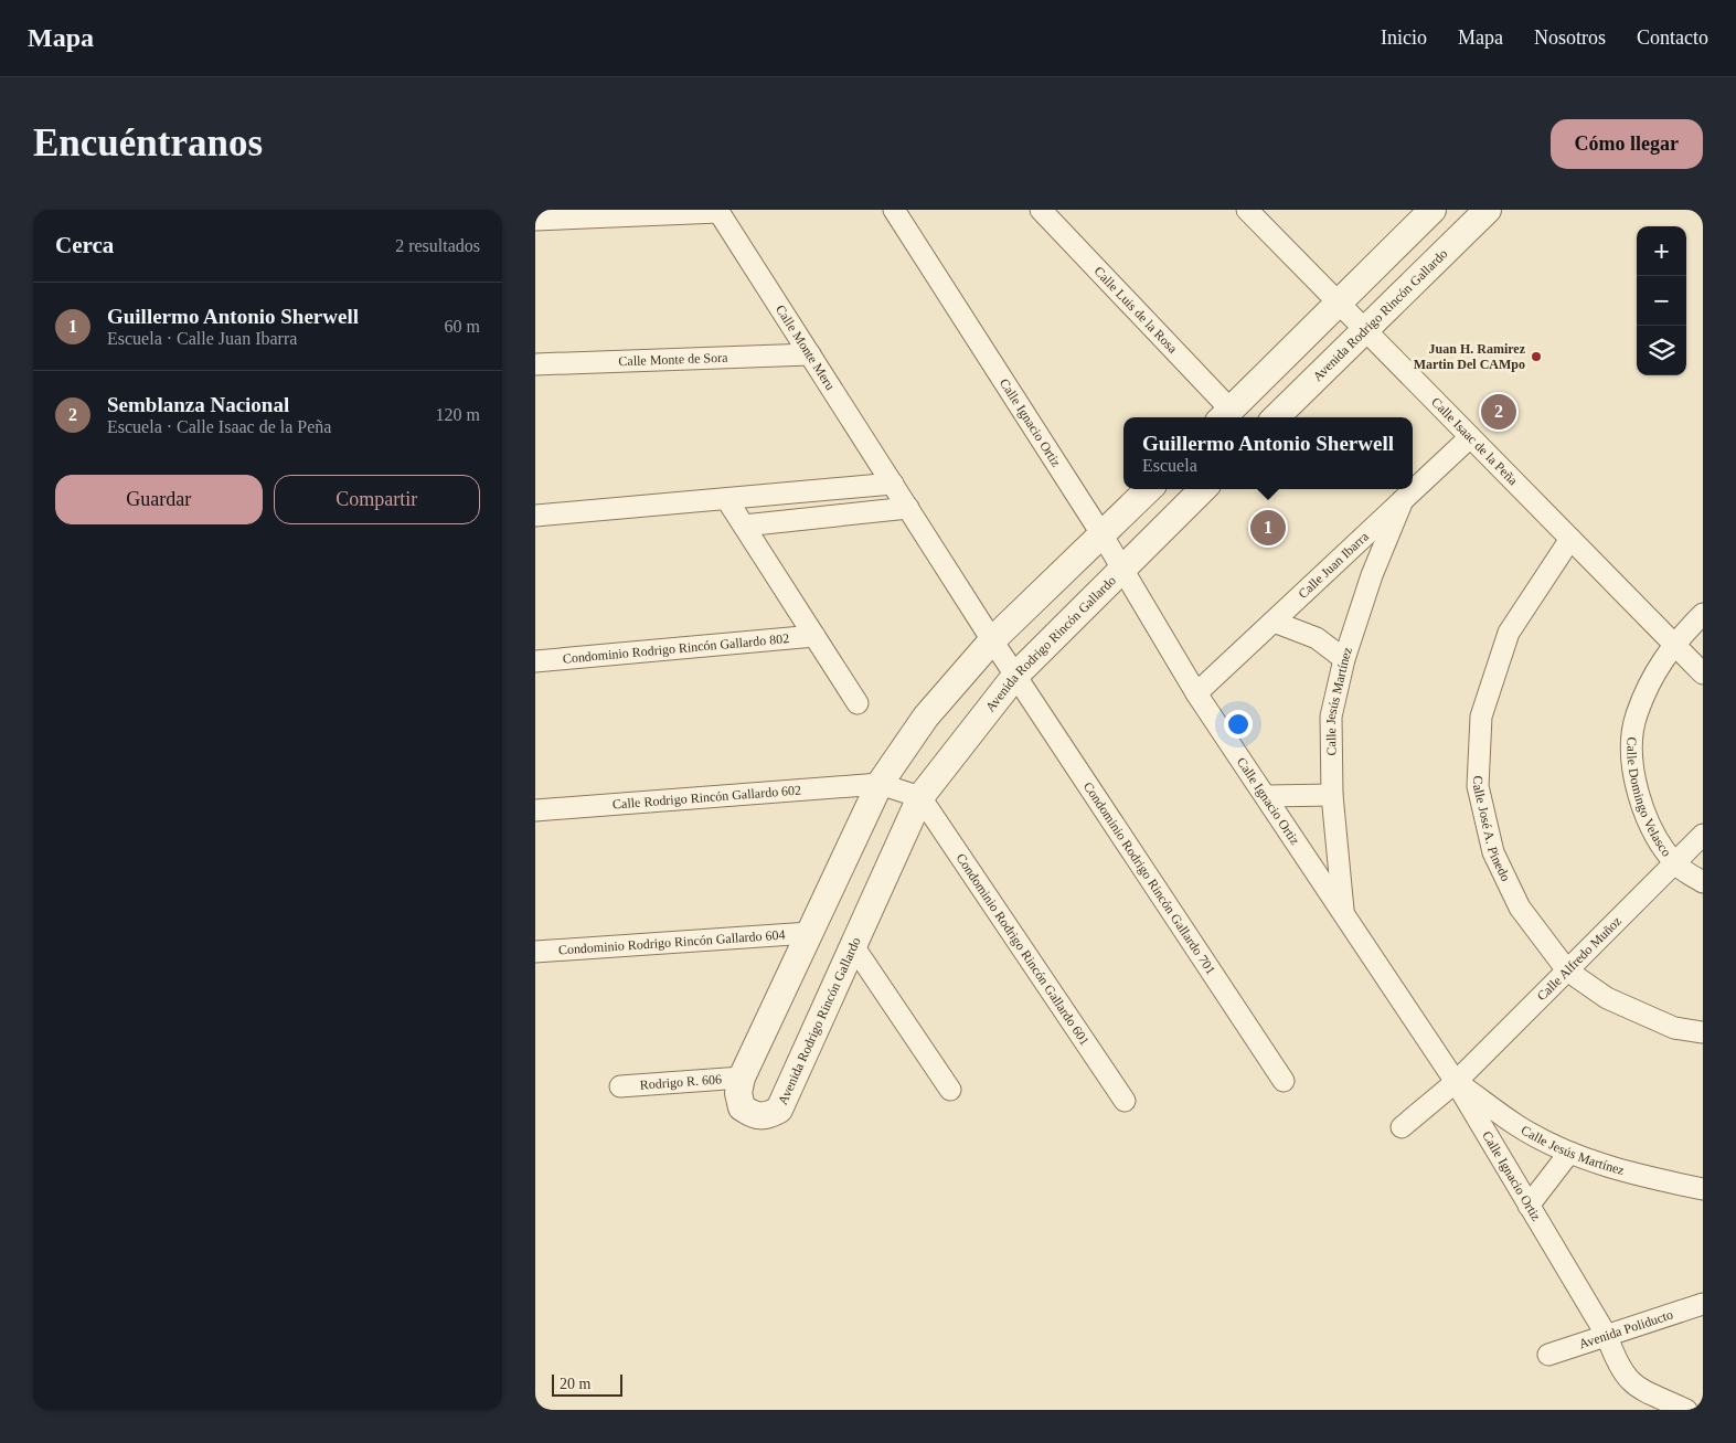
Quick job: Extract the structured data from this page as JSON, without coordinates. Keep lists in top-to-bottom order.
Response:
{
  "streets": {
    "street": [
      "Calle Luis de la Rosa",
      "Avenida Rodrigo Rincón Gallardo",
      "Calle Monte Meru",
      "Calle Monte de Sora",
      "Calle Ignacio Ortiz",
      "Calle Isaac de la Peña",
      "Calle Juan Ibarra",
      "Condominio Rodrigo Rincón Gallardo 802",
      "Calle Jesús Martínez",
      "Calle Domingo Velasco",
      "Calle Rodrigo Rincón Gallardo 602",
      "Calle José A. Pinedo",
      "Condominio Rodrigo Rincón Gallardo 701",
      "Condominio Rodrigo Rincón Gallardo 604",
      "Condominio Rodrigo Rincón Gallardo 601",
      "Calle Alfredo Muñoz",
      "Rodrigo R. 606",
      "Avenida Poliducto"
    ]
  },
  "crossings": [
    ["Avenida Rodrigo Rincón Gallardo", "Calle Ignacio Ortiz"],
    ["Avenida Rodrigo Rincón Gallardo", "Calle Isaac de la Peña"],
    ["Avenida Rodrigo Rincón Gallardo", "Calle Rodrigo Rincón Gallardo 602"],
    ["Avenida Rodrigo Rincón Gallardo", "Condominio Rodrigo Rincón Gallardo 701"],
    ["Avenida Rodrigo Rincón Gallardo", "Condominio Rodrigo Rincón Gallardo 604"],
    ["Avenida Rodrigo Rincón Gallardo", "Condominio Rodrigo Rincón Gallardo 601"],
    ["Avenida Rodrigo Rincón Gallardo", "Rodrigo R. 606"],
    ["Calle Monte Meru", "Calle Monte de Sora"],
    ["Calle Ignacio Ortiz", "Calle Juan Ibarra"],
    ["Calle Ignacio Ortiz", "Calle Jesús Martínez"],
    ["Calle Ignacio Ortiz", "Calle Alfredo Muñoz"],
    ["Calle Ignacio Ortiz", "Avenida Poliducto"],
    ["Calle Isaac de la Peña", "Calle Juan Ibarra"],
    ["Calle Isaac de la Peña", "Calle Domingo Velasco"],
    ["Calle Isaac de la Peña", "Calle José A. Pinedo"],
    ["Calle Juan Ibarra", "Calle Jesús Martínez"],
    ["Calle Jesús Martínez", "Calle Alfredo Muñoz"],
    ["Calle Domingo Velasco", "Calle Alfredo Muñoz"],
    ["Calle José A. Pinedo", "Calle Alfredo Muñoz"]
  ],
  "places": ["Juan H. Ramirez Martin Del CAMpo"],
  "scale_bar": "20 m",
  "page": {
    "header": "Mapa",
    "nav": [
      "Inicio",
      "Mapa",
      "Nosotros",
      "Contacto"
    ],
    "buttons": [
      "Cómo llegar",
      ["Guardar", "Compartir"]
    ],
    "title": "Encuéntranos",
    "heading": ["Cerca", "2 resultados"],
    "map_buttons": ["+", "−"],
    "list": [
      {
        "mark": "1",
        "name": "Guillermo Antonio Sherwell",
        "note": "Escuela · Calle Juan Ibarra",
        "value": "60 m"
      },
      {
        "mark": "2",
        "name": "Semblanza Nacional",
        "note": "Escuela · Calle Isaac de la Peña",
        "value": "120 m"
      }
    ],
    "pins": ["2", "1"],
    "popup": ["Guillermo Antonio Sherwell", "Escuela"],
    "scale": "20 m"
  }
}
